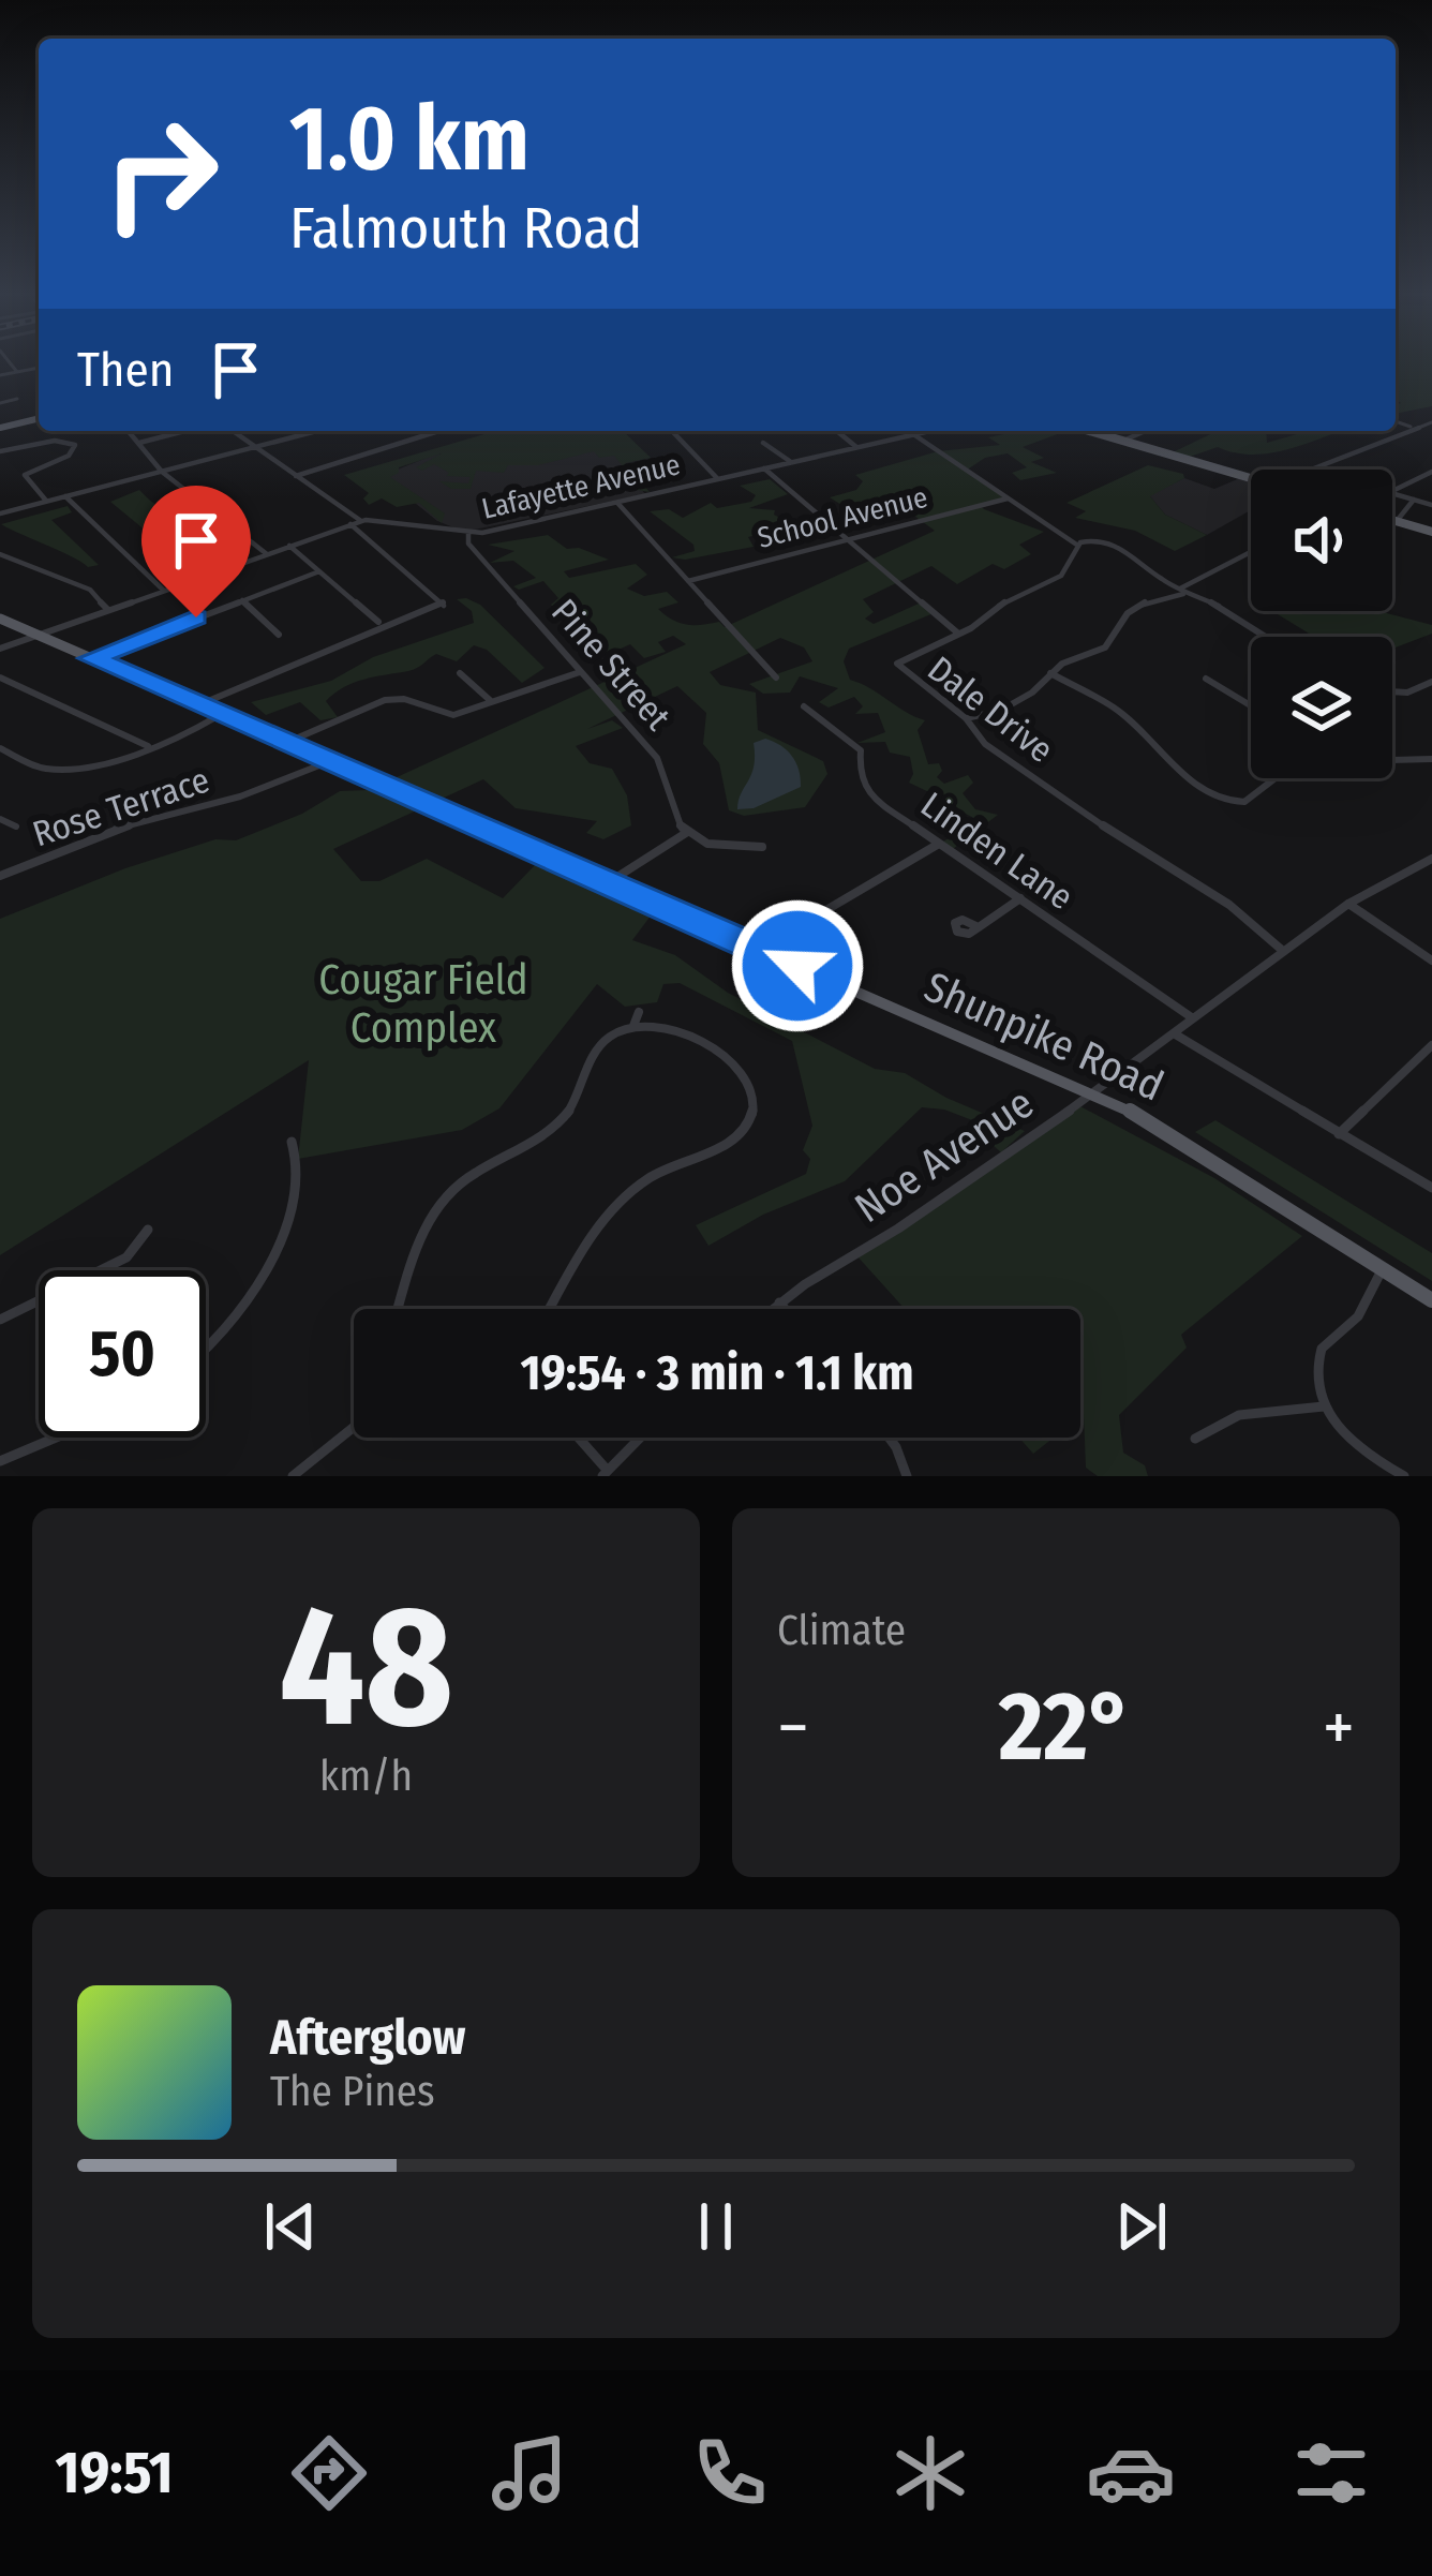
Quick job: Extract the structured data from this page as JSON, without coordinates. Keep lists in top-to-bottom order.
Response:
{
  "streets": {
    "main road": ["Shunpike Road"],
    "street": [
      "Lafayette Avenue",
      "School Avenue",
      "Pine Street",
      "Dale Drive",
      "Rose Terrace",
      "Linden Lane",
      "Noe Avenue"
    ]
  },
  "crossings": [
    ["Lafayette Avenue", "Pine Street"],
    ["Lafayette Avenue", "Shunpike Road"],
    ["Dale Drive", "Noe Avenue"],
    ["Rose Terrace", "Shunpike Road"],
    ["Linden Lane", "Noe Avenue"],
    ["Shunpike Road", "Noe Avenue"]
  ],
  "parks": ["Cougar Field Complex"],
  "page": {
    "turn": ["1.0 km", "Falmouth Road"],
    "then": "Then",
    "limit": "50",
    "trip": "19:54 · 3 min · 1.1 km",
    "tile": [
      ["48", "km/h"],
      "Climate"
    ],
    "heat": ["−", "22°", "+"],
    "song": ["Afterglow", "The Pines"],
    "tabs": "19:51"
  }
}
